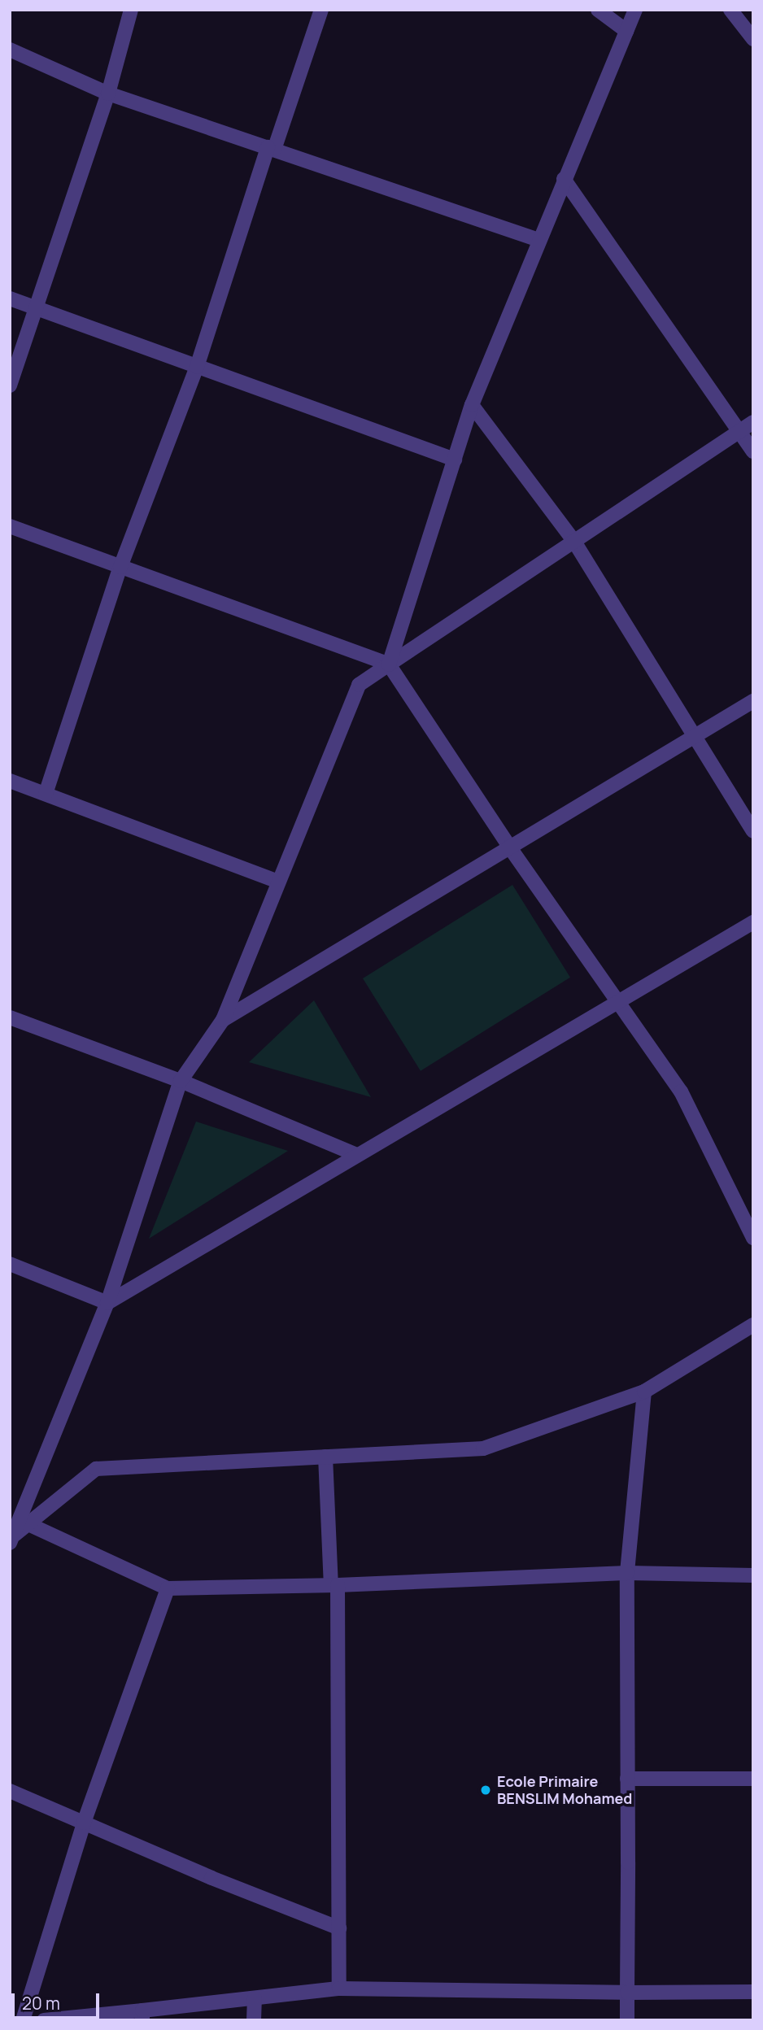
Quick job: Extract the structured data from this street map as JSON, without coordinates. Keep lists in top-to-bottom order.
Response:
{
  "places": ["Ecole Primaire BENSLIM Mohamed"],
  "scale_bar": "20 m"
}
